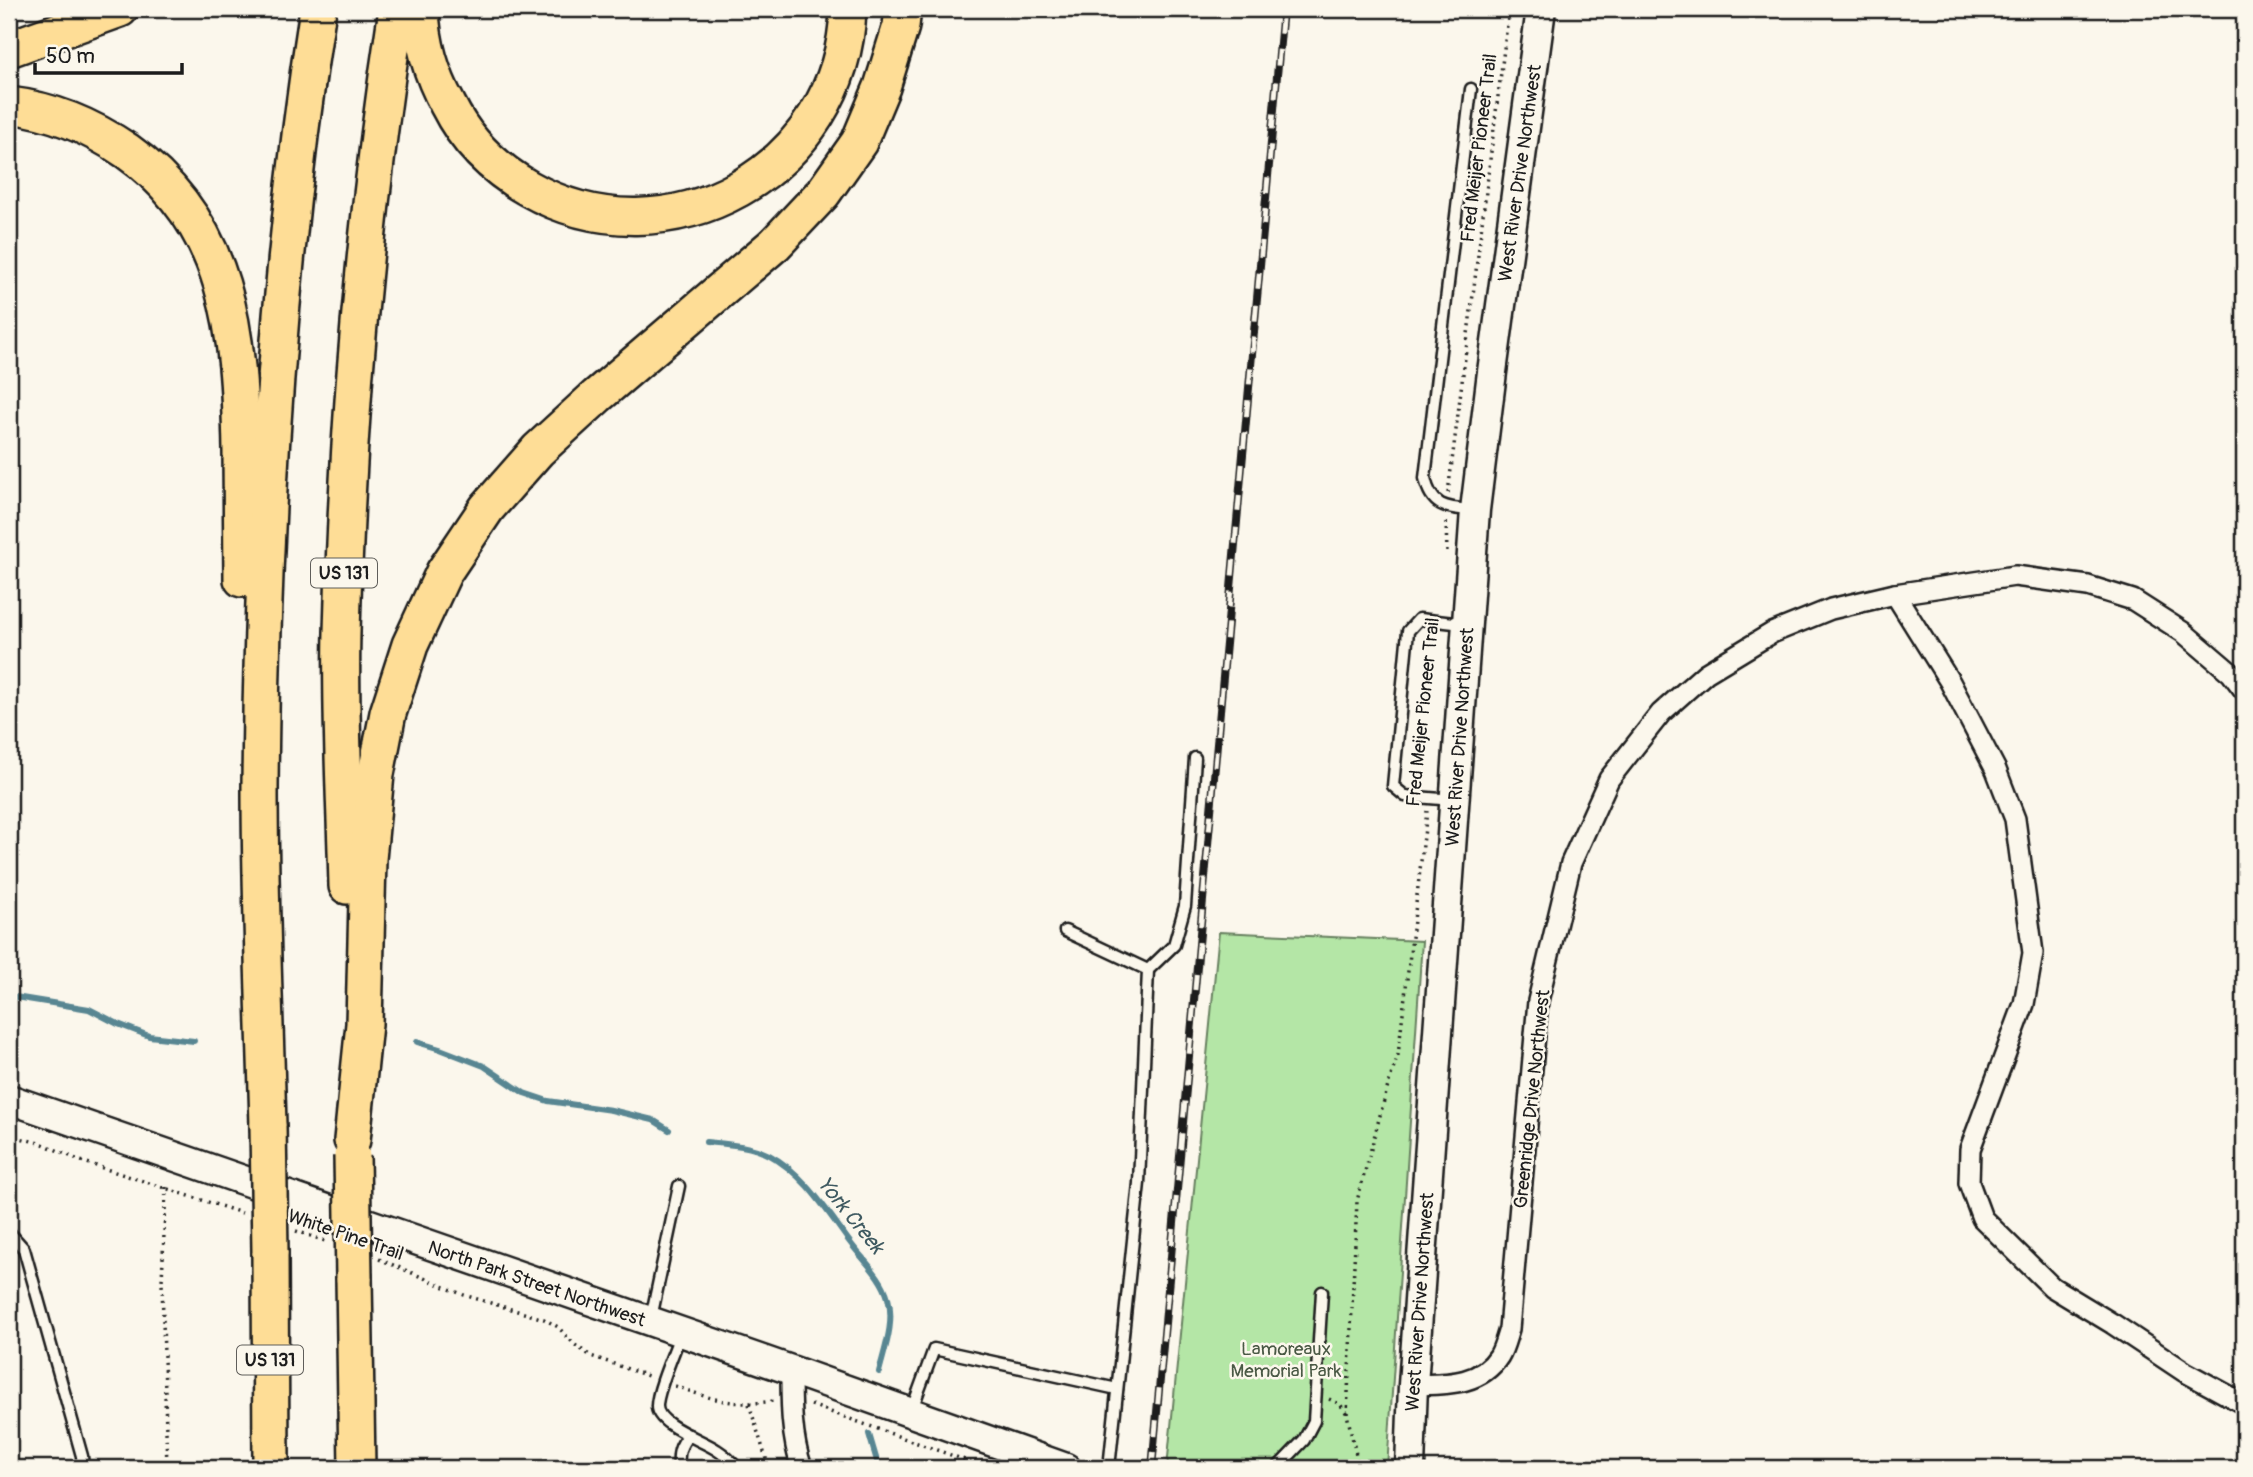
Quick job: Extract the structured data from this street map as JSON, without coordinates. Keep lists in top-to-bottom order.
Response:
{
  "streets": {
    "highway": ["US 131"],
    "main road": ["West River Drive Northwest", "North Park Street Northwest"],
    "street": ["Greenridge Drive Northwest"],
    "path": ["Fred Meijer Pioneer Trail", "White Pine Trail"]
  },
  "crossings": [
    ["Fred Meijer Pioneer Trail", "West River Drive Northwest"],
    ["West River Drive Northwest", "Greenridge Drive Northwest"],
    ["US 131", "White Pine Trail"]
  ],
  "water": ["York Creek"],
  "parks": ["Lamoreaux Memorial Park"],
  "scale_bar": "50 m"
}
